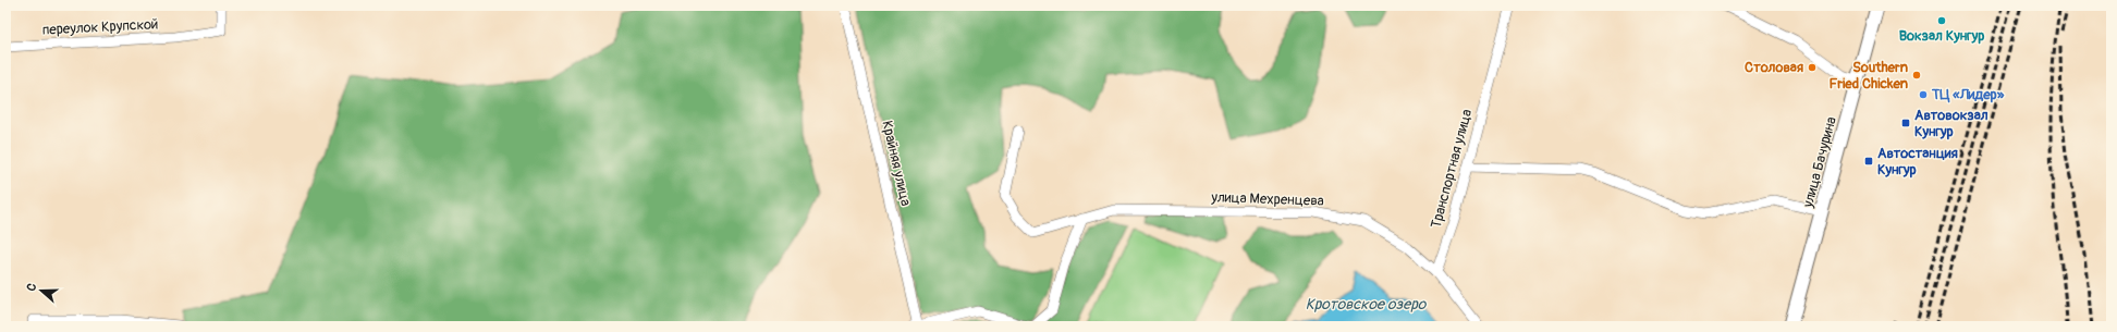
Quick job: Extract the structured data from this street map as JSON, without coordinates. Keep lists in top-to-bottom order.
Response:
{
  "streets": {
    "street": [
      "переулок Крупской",
      "улица Бачурина",
      "Крайняя улица",
      "Транспортная улица",
      "улица Мехренцева"
    ]
  },
  "crossings": [
    ["Транспортная улица", "улица Мехренцева"]
  ],
  "water": ["Кротовское озеро"],
  "places": {
    "other": [
      "Вокзал Кунгур",
      "Столовая",
      "Southern Fried Chicken",
      "ТЦ «Лидер»"
    ],
    "transit": ["Автовокзал Кунгур", "Автостанция Кунгур"]
  },
  "north": "left"
}
